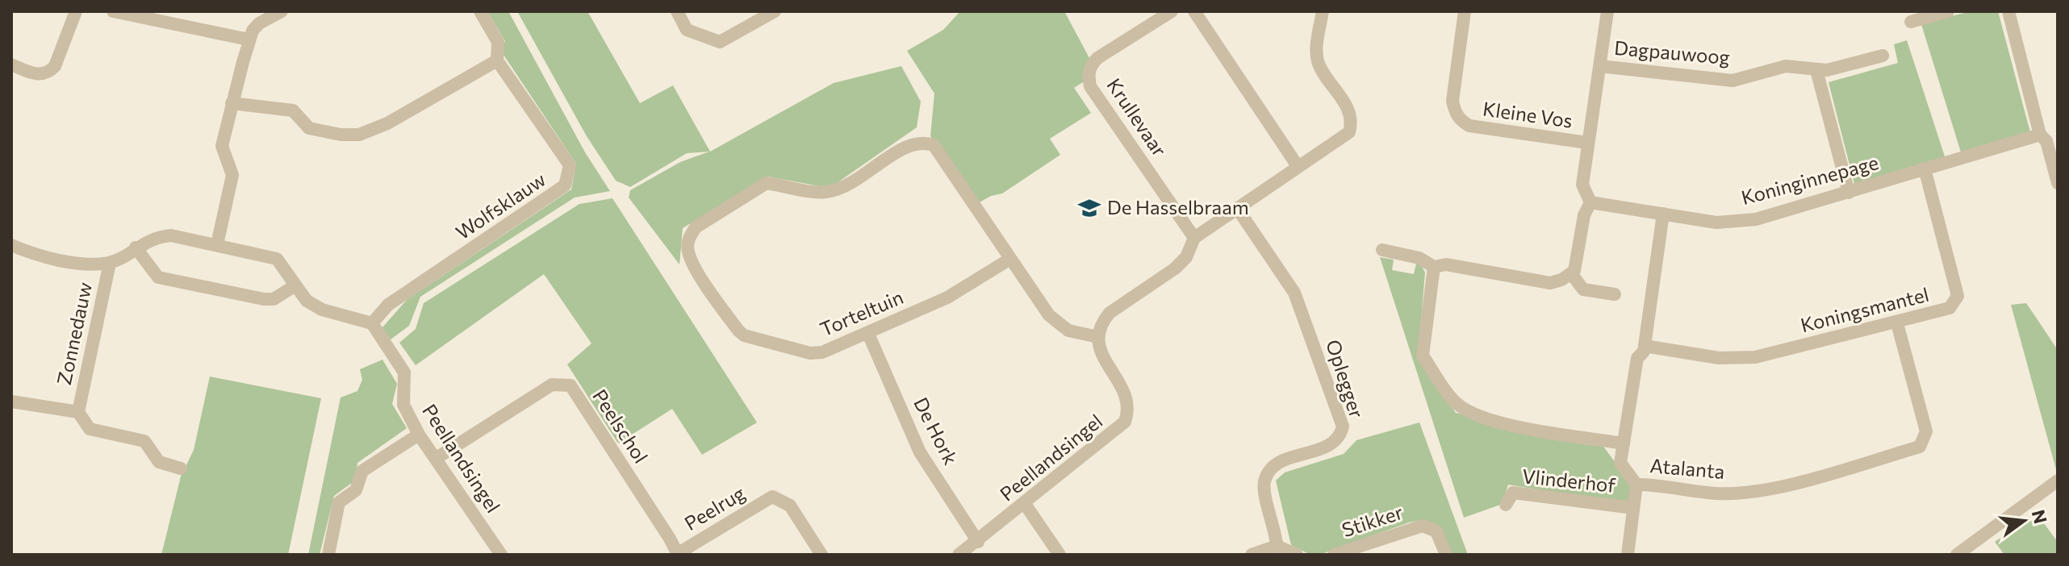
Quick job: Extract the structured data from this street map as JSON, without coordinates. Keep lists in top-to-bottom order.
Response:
{
  "streets": {
    "street": [
      "Dagpauwoog",
      "Kleine Vos",
      "Krullevaar",
      "Koninginnepage",
      "Wolfsklauw",
      "Koningsmantel",
      "Torteltuin",
      "Zonnedauw",
      "Oplegger",
      "Peelschol",
      "De Hork",
      "Peellandsingel",
      "Atalanta",
      "Vlinderhof",
      "Peelrug",
      "Stikker"
    ]
  },
  "crossings": [
    ["Koninginnepage", "Koningsmantel"],
    ["Koninginnepage", "Atalanta"],
    ["Wolfsklauw", "Peellandsingel"],
    ["Koningsmantel", "Atalanta"],
    ["Torteltuin", "De Hork"],
    ["Torteltuin", "Peellandsingel"],
    ["Peelschol", "Peellandsingel"],
    ["Peelschol", "Peelrug"],
    ["De Hork", "Peellandsingel"],
    ["Atalanta", "Vlinderhof"]
  ],
  "places": {
    "school or university": ["De Hasselbraam"]
  },
  "north": "right"
}
